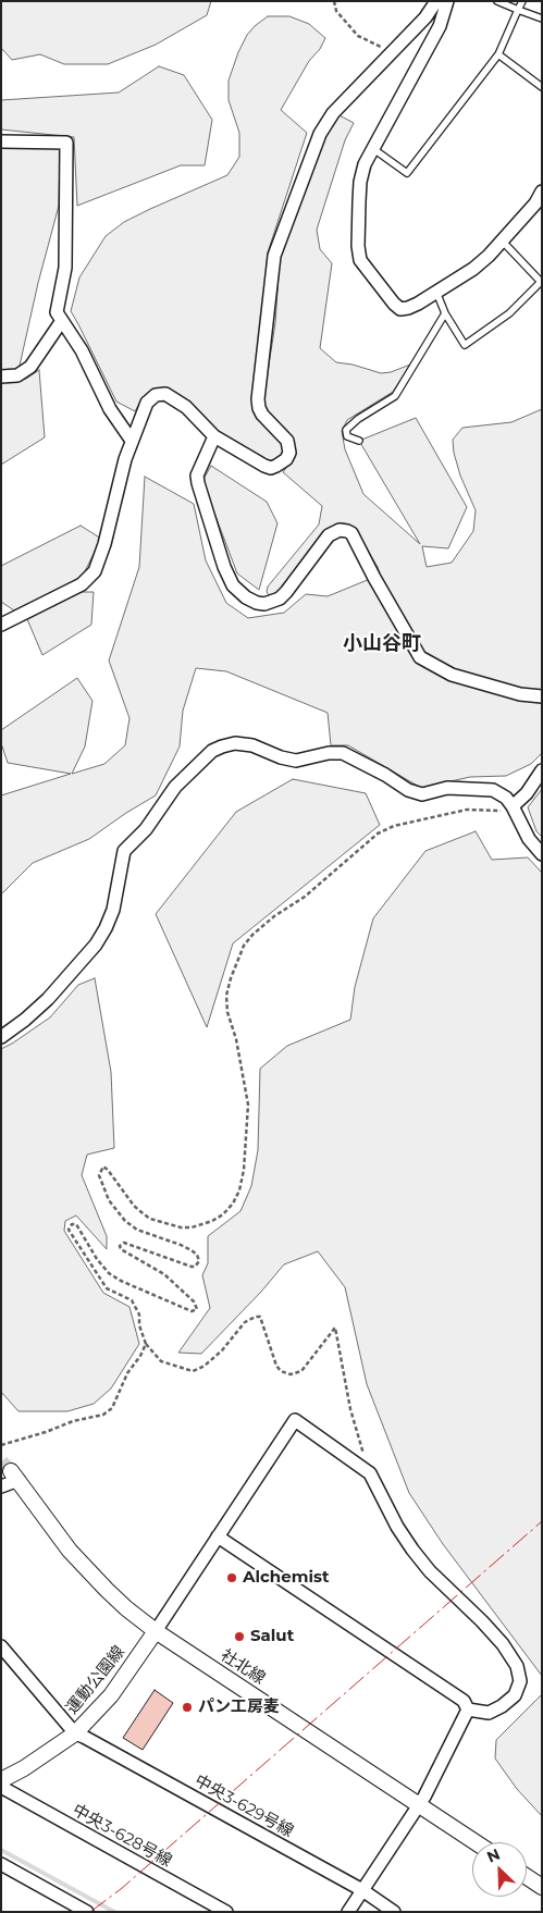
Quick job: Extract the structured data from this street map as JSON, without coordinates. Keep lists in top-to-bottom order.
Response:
{
  "streets": {
    "street": [
      "社北線",
      "運動公園線",
      "中央3-629号線",
      "中央3-628号線"
    ]
  },
  "crossings": [
    ["社北線", "運動公園線"],
    ["運動公園線", "中央3-629号線"]
  ],
  "districts": ["小山谷町"],
  "places": ["Alchemist", "Salut", "パン工房麦"],
  "north": "top left"
}
